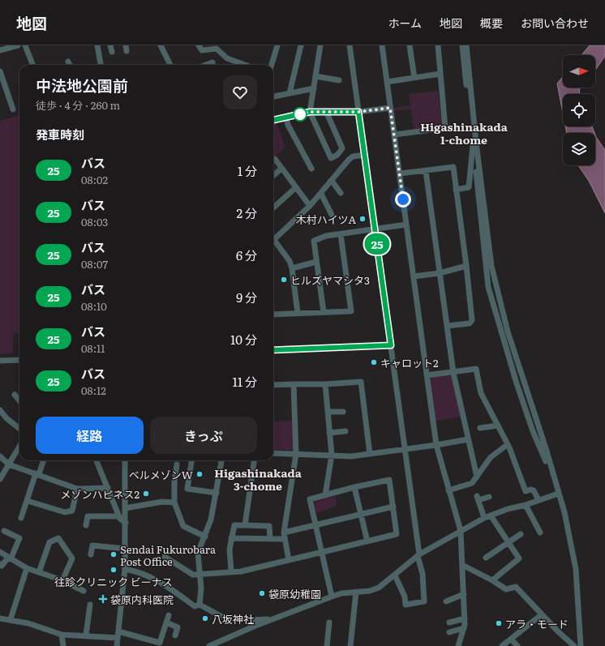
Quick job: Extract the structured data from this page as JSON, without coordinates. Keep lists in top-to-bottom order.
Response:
{
  "districts": ["Higashinakada 1-chome", "Higashinakada 3-chome"],
  "places": {
    "other": [
      "木村ハイツA",
      "ヒルズヤマシタ3",
      "キャロット2",
      "ベルメゾンW",
      "メゾンハピネス2",
      "Sendai Fukurobara Post Office",
      "往診クリニック ビーナス",
      "袋原幼稚園",
      "八坂神社",
      "アラ・モード"
    ],
    "health": ["袋原内科医院"]
  },
  "lines": ["bus line 25"],
  "north": "right",
  "page": {
    "header": "地図",
    "nav": [
      "ホーム",
      "地図",
      "概要",
      "お問い合わせ"
    ],
    "on_map": "25",
    "heading": [
      ["中法地公園前", "徒歩 · 4 分 · 260 m"],
      "発車時刻"
    ],
    "list": [
      {
        "mark": "25",
        "name": "バス",
        "note": "08:02",
        "value": "1 分"
      },
      {
        "mark": "25",
        "name": "バス",
        "note": "08:03",
        "value": "2 分"
      },
      {
        "mark": "25",
        "name": "バス",
        "note": "08:07",
        "value": "6 分"
      },
      {
        "mark": "25",
        "name": "バス",
        "note": "08:10",
        "value": "9 分"
      },
      {
        "mark": "25",
        "name": "バス",
        "note": "08:11",
        "value": "10 分"
      },
      {
        "mark": "25",
        "name": "バス",
        "note": "08:12",
        "value": "11 分"
      }
    ],
    "buttons": ["経路", "きっぷ"]
  }
}
